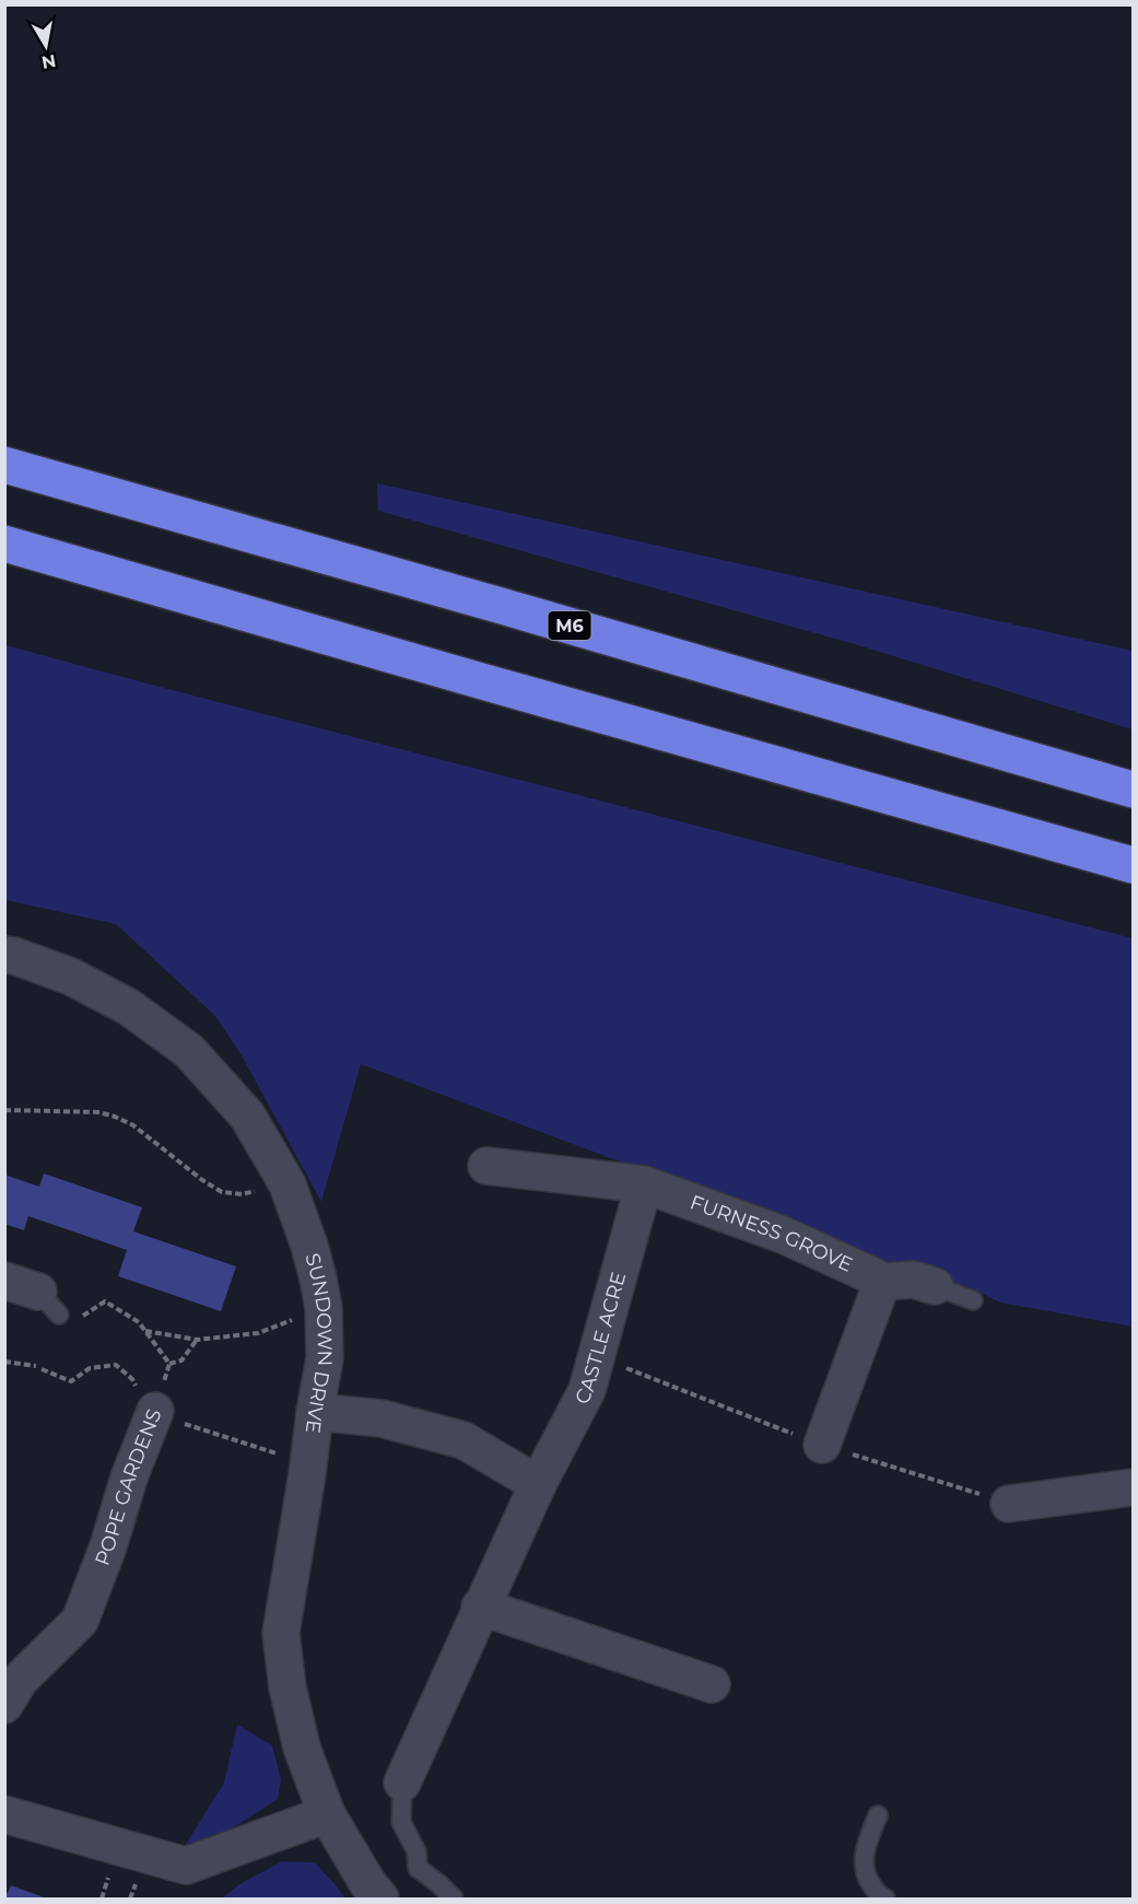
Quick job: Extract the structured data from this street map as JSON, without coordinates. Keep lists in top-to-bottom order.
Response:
{
  "streets": {
    "highway": ["M6"],
    "street": [
      "FURNESS GROVE",
      "CASTLE ACRE",
      "SUNDOWN DRIVE",
      "POPE GARDENS"
    ]
  },
  "crossings": [
    ["FURNESS GROVE", "CASTLE ACRE"]
  ],
  "north": "bottom"
}
